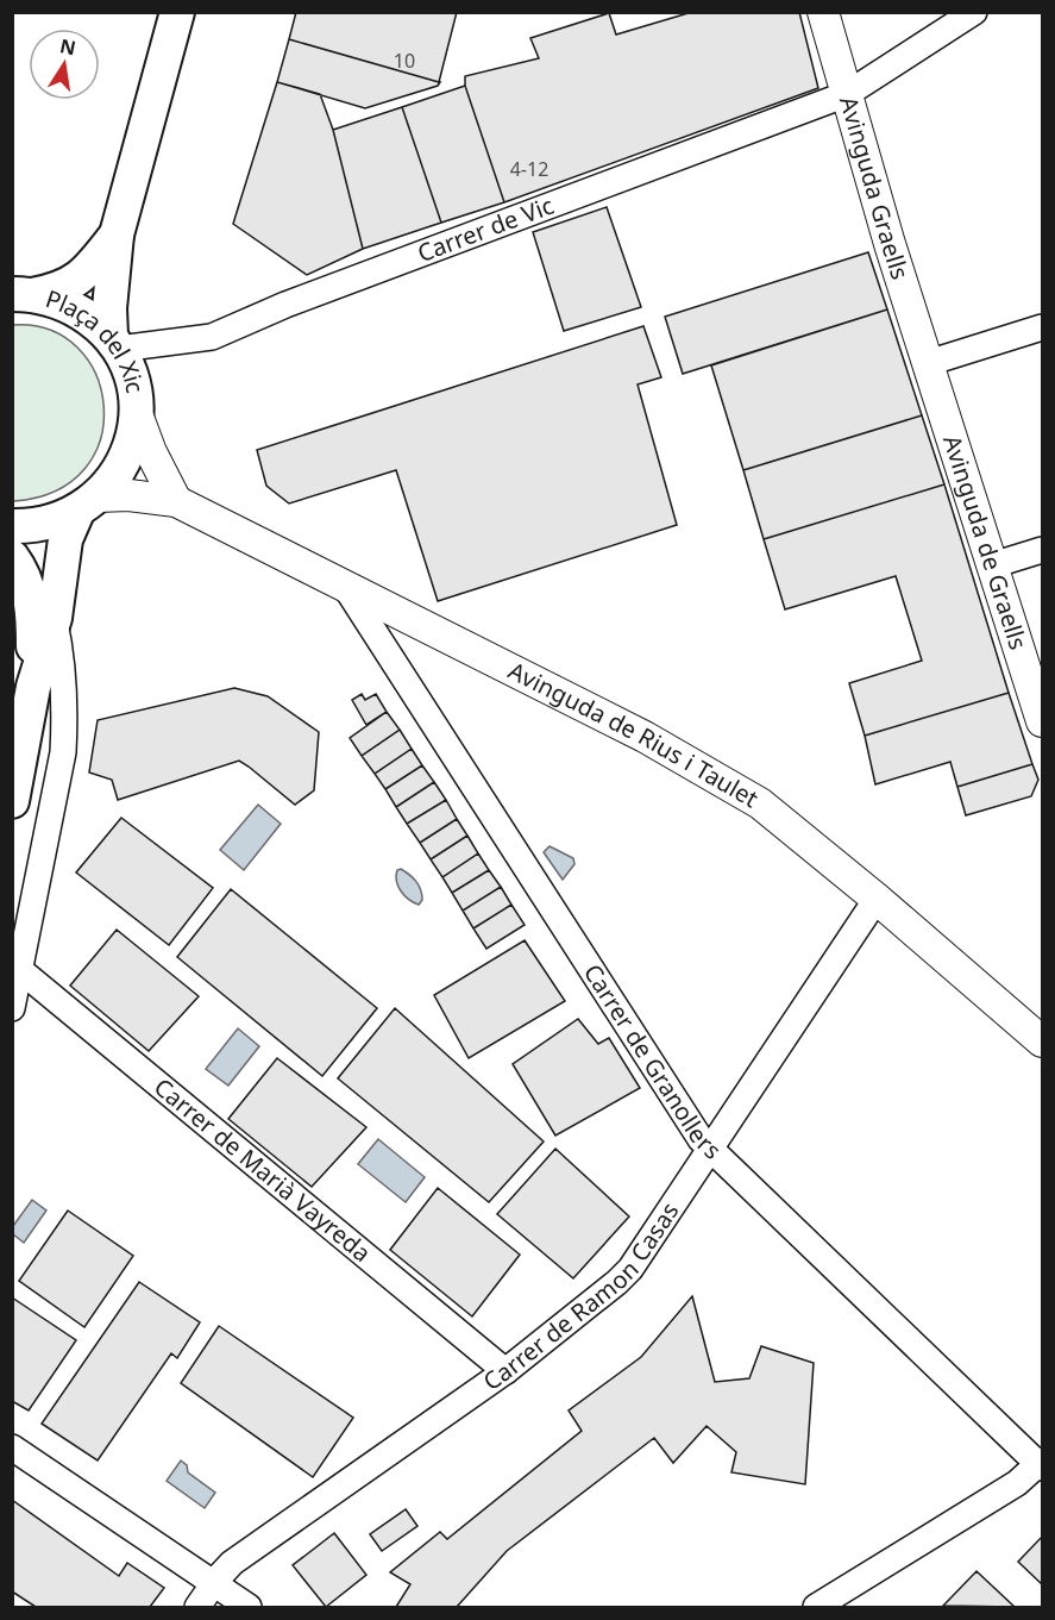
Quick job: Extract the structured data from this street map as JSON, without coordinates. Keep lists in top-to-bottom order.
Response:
{
  "streets": {
    "main road": ["Plaça del Xic"],
    "street": [
      "Avinguda Graells",
      "Carrer de Vic",
      "Avinguda de Graells",
      "Avinguda de Rius i Taulet",
      "Carrer de Granollers",
      "Carrer de Marià Vayreda",
      "Carrer de Ramon Casas"
    ]
  },
  "crossings": [
    ["Avinguda Graells", "Carrer de Vic"],
    ["Avinguda Graells", "Avinguda de Graells"],
    ["Carrer de Vic", "Plaça del Xic"],
    ["Plaça del Xic", "Avinguda de Rius i Taulet"],
    ["Avinguda de Rius i Taulet", "Carrer de Granollers"],
    ["Avinguda de Rius i Taulet", "Carrer de Ramon Casas"],
    ["Carrer de Granollers", "Carrer de Ramon Casas"],
    ["Carrer de Marià Vayreda", "Carrer de Ramon Casas"]
  ],
  "house_numbers": ["10", "4-12"],
  "north": "top"
}
